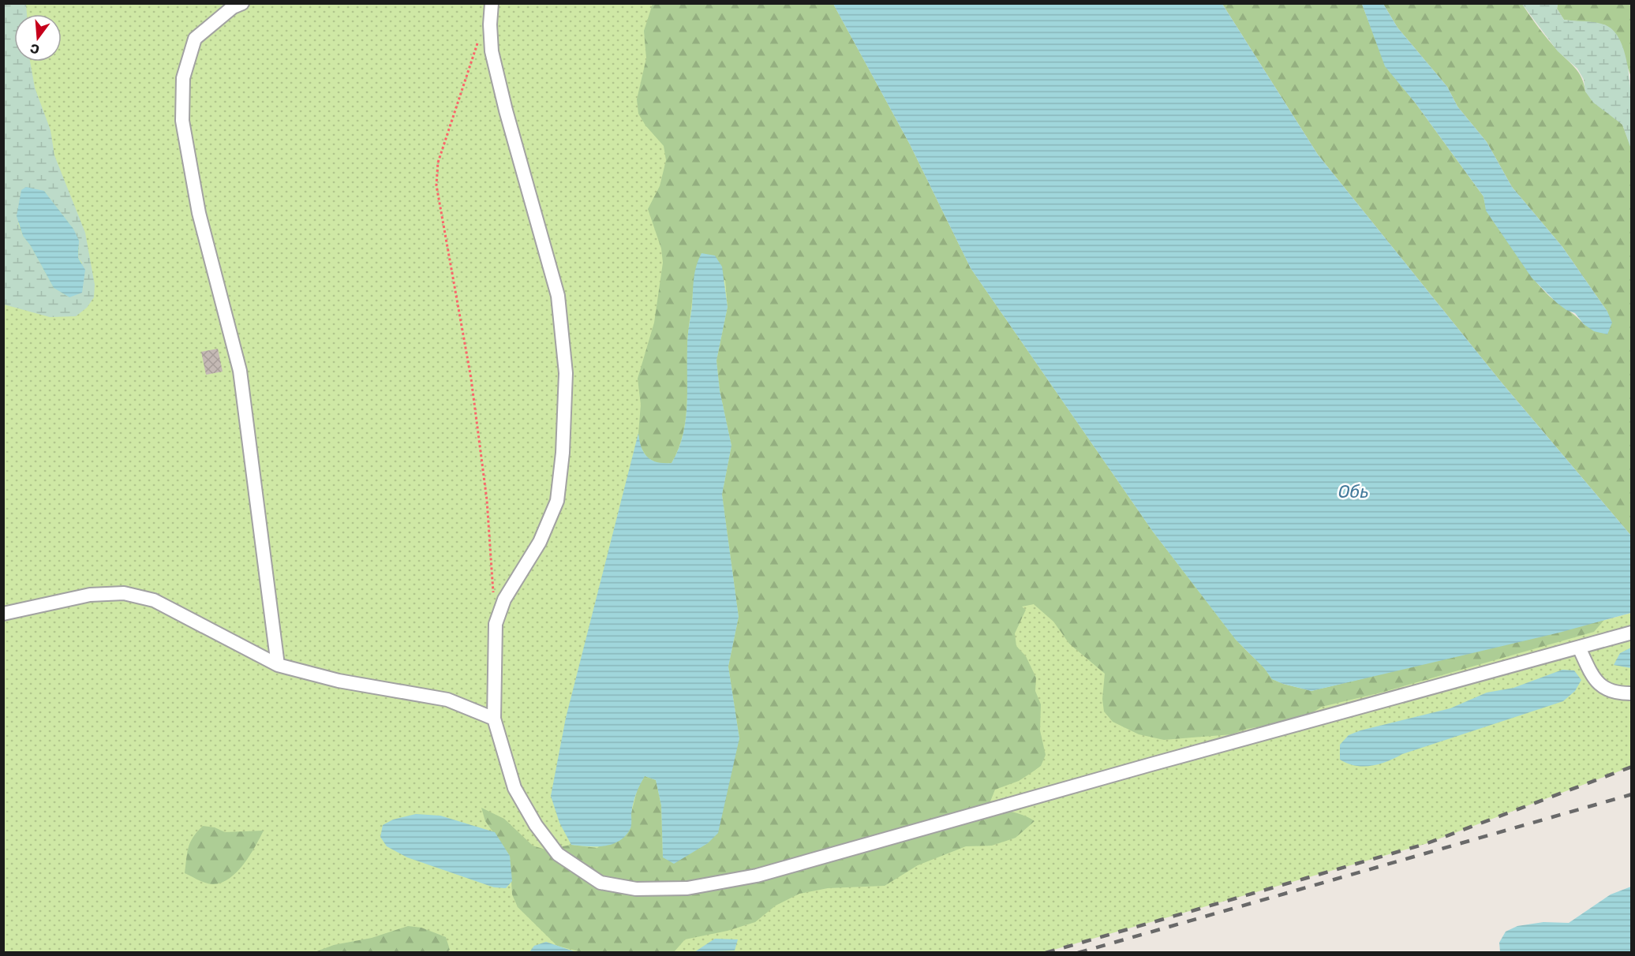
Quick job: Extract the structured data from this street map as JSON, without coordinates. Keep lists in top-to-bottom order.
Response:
{
  "water": ["Обь"],
  "north": "bottom"
}
